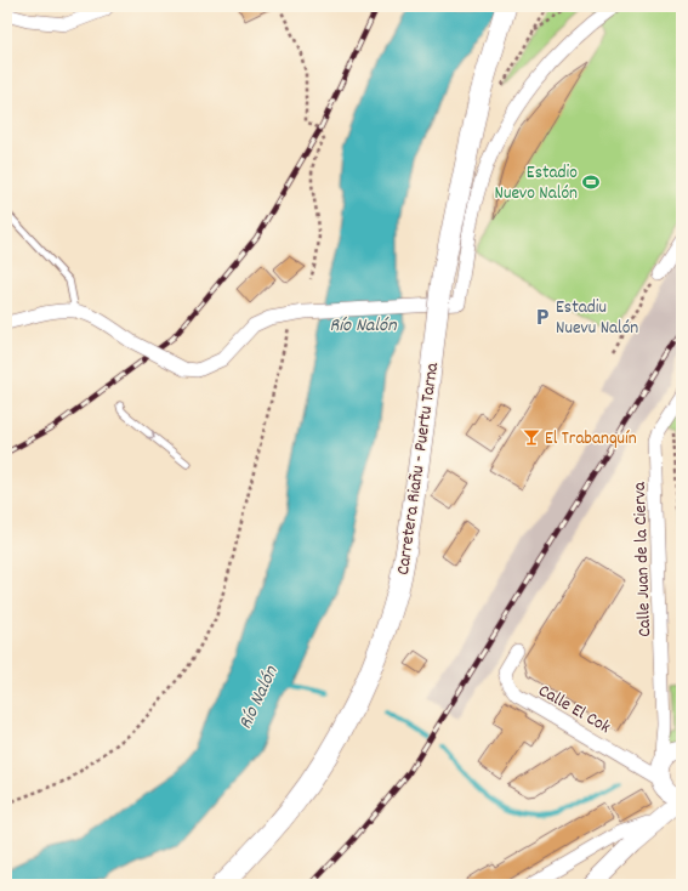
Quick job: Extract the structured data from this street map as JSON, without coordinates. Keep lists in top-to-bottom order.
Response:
{
  "streets": {
    "main road": ["Carretera Riañu - Puertu Tarna"],
    "street": ["Calle Juan de la Cierva", "Calle El Cok"]
  },
  "crossings": [
    ["Calle Juan de la Cierva", "Calle El Cok"]
  ],
  "water": ["Río Nalón"],
  "places": {
    "sports": ["Estadio Nuevo Nalón"],
    "parking": ["Estadiu Nuevu Nalón"],
    "bar": ["El Trabanquín"]
  }
}
